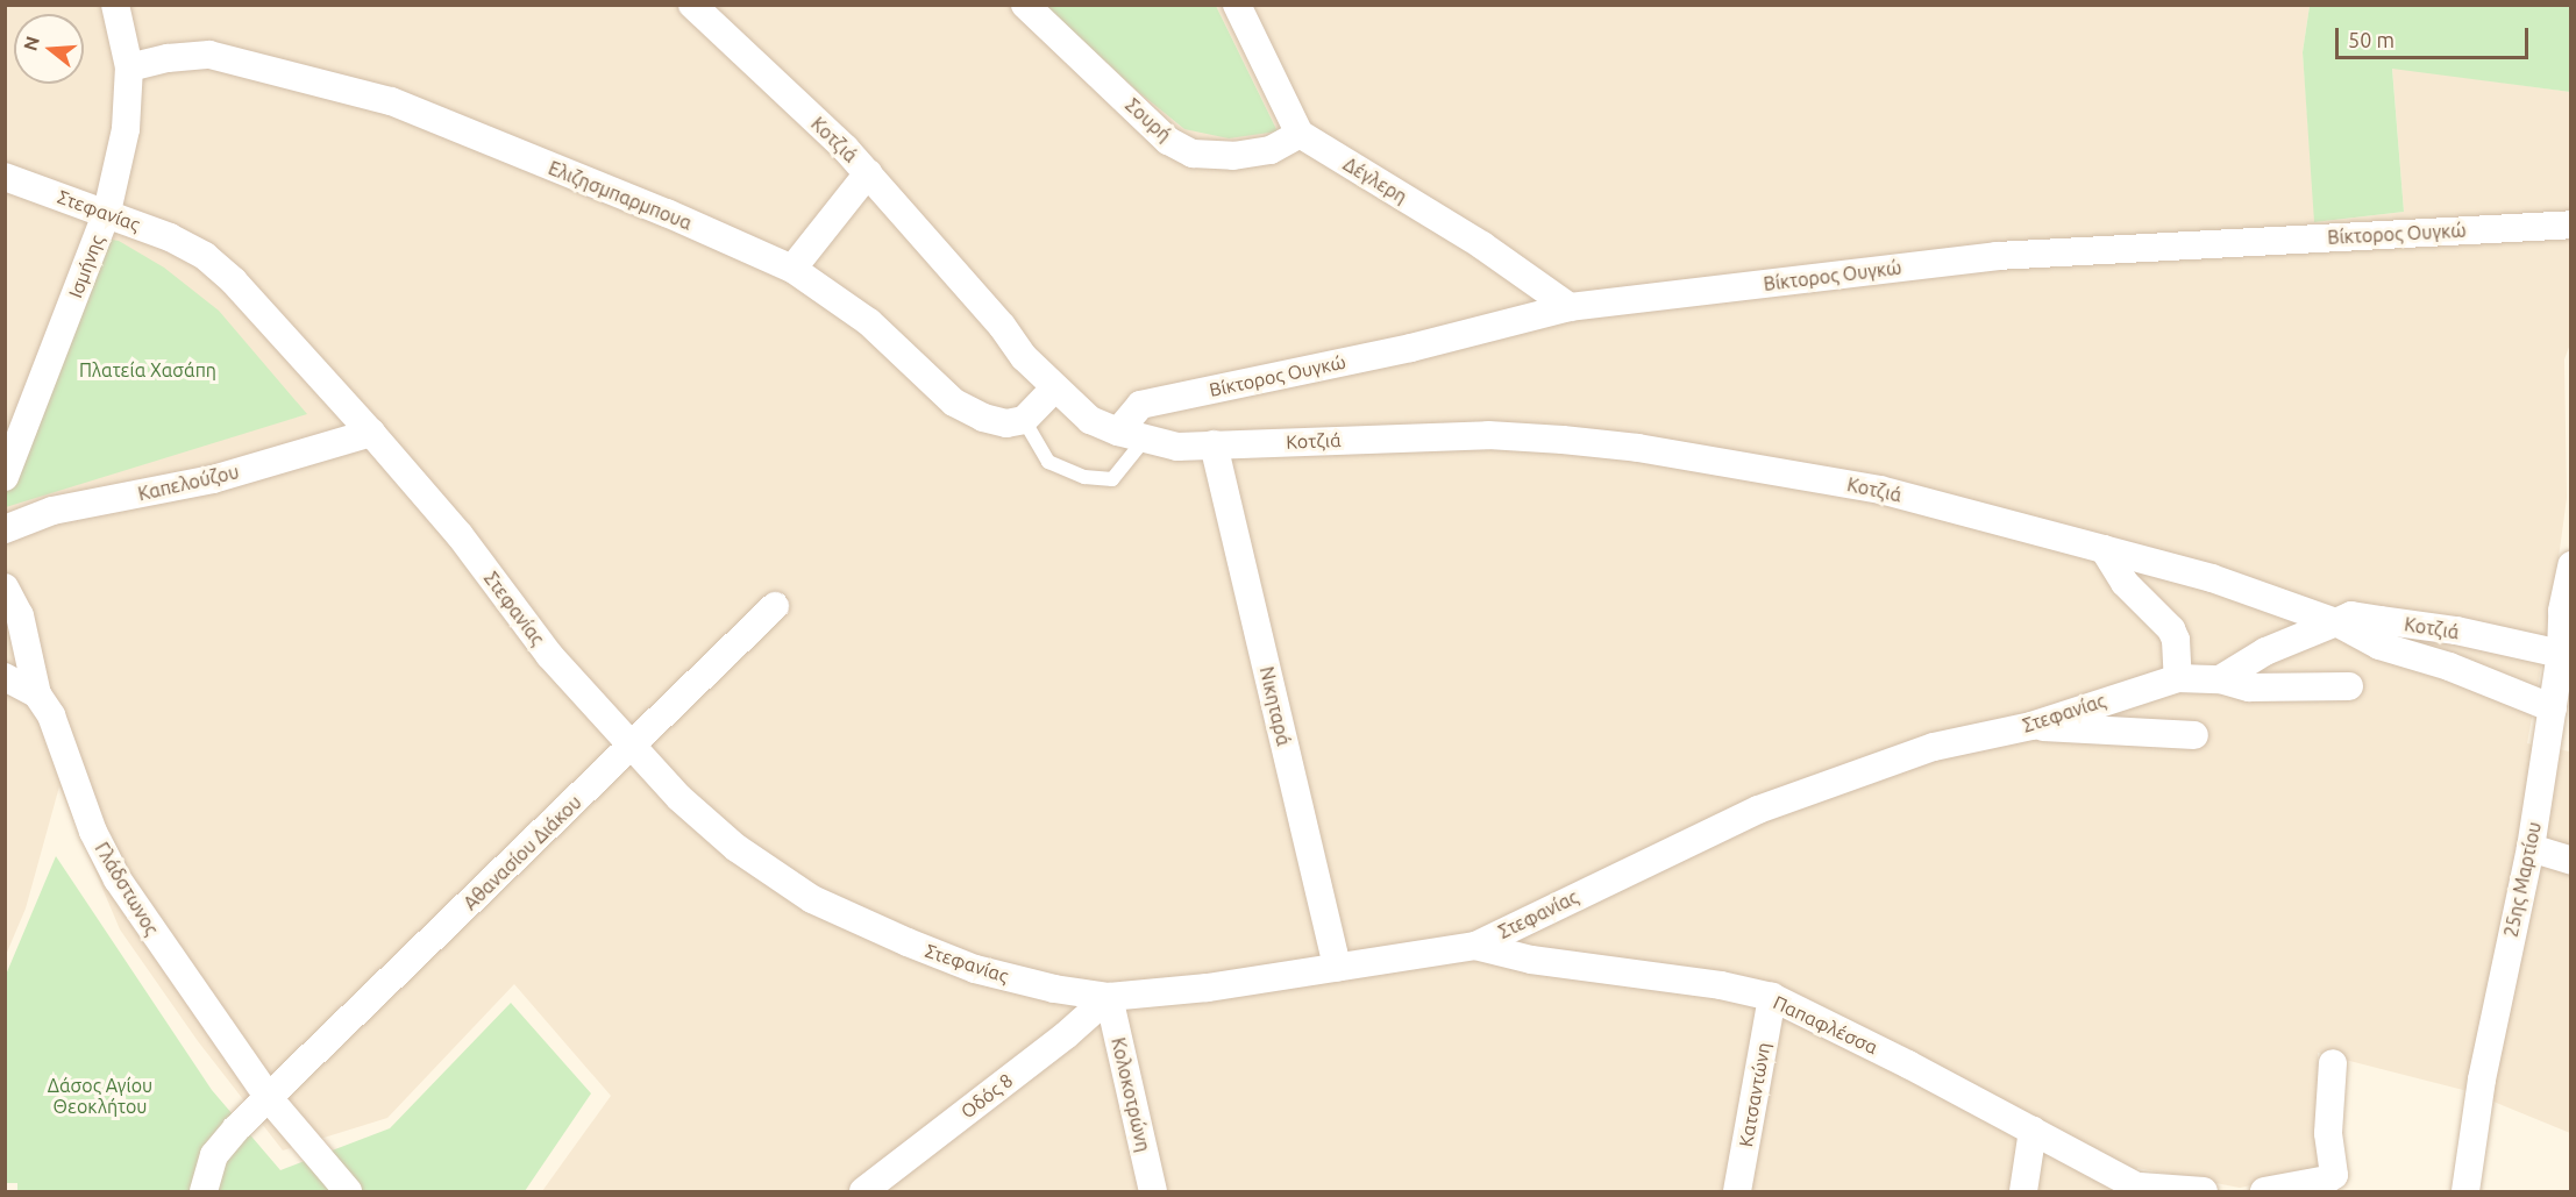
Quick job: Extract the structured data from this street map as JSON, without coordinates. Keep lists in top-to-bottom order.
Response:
{
  "streets": {
    "street": [
      "Σουρή",
      "Κοτζιά",
      "Δέγλερη",
      "Ελιζησμπαρμπουα",
      "Στεφανίας",
      "Βίκτορος Ουγκώ",
      "Ισμήνης",
      "Καπελούζου",
      "Νικηταρά",
      "Αθανασίου Διάκου",
      "25ης Μαρτίου",
      "Γλάδστωνος",
      "Παπαφλέσσα",
      "Κολοκοτρώνη",
      "Κατσαντώνη",
      "Οδός 8"
    ]
  },
  "crossings": [
    ["Σουρή", "Δέγλερη"],
    ["Κοτζιά", "Βίκτορος Ουγκώ"],
    ["Κοτζιά", "Νικηταρά"],
    ["Κοτζιά", "25ης Μαρτίου"],
    ["Δέγλερη", "Βίκτορος Ουγκώ"],
    ["Ελιζησμπαρμπουα", "Ισμήνης"],
    ["Στεφανίας", "Ισμήνης"],
    ["Στεφανίας", "Καπελούζου"],
    ["Στεφανίας", "Νικηταρά"],
    ["Στεφανίας", "Αθανασίου Διάκου"],
    ["Στεφανίας", "Παπαφλέσσα"],
    ["Στεφανίας", "Κολοκοτρώνη"],
    ["Στεφανίας", "Οδός 8"],
    ["Αθανασίου Διάκου", "Γλάδστωνος"],
    ["Παπαφλέσσα", "Κατσαντώνη"],
    ["Κολοκοτρώνη", "Οδός 8"]
  ],
  "parks": ["Πλατεία Χασάπη", "Δάσος Αγίου Θεοκλήτου"],
  "scale_bar": "50 m",
  "north": "left"
}
